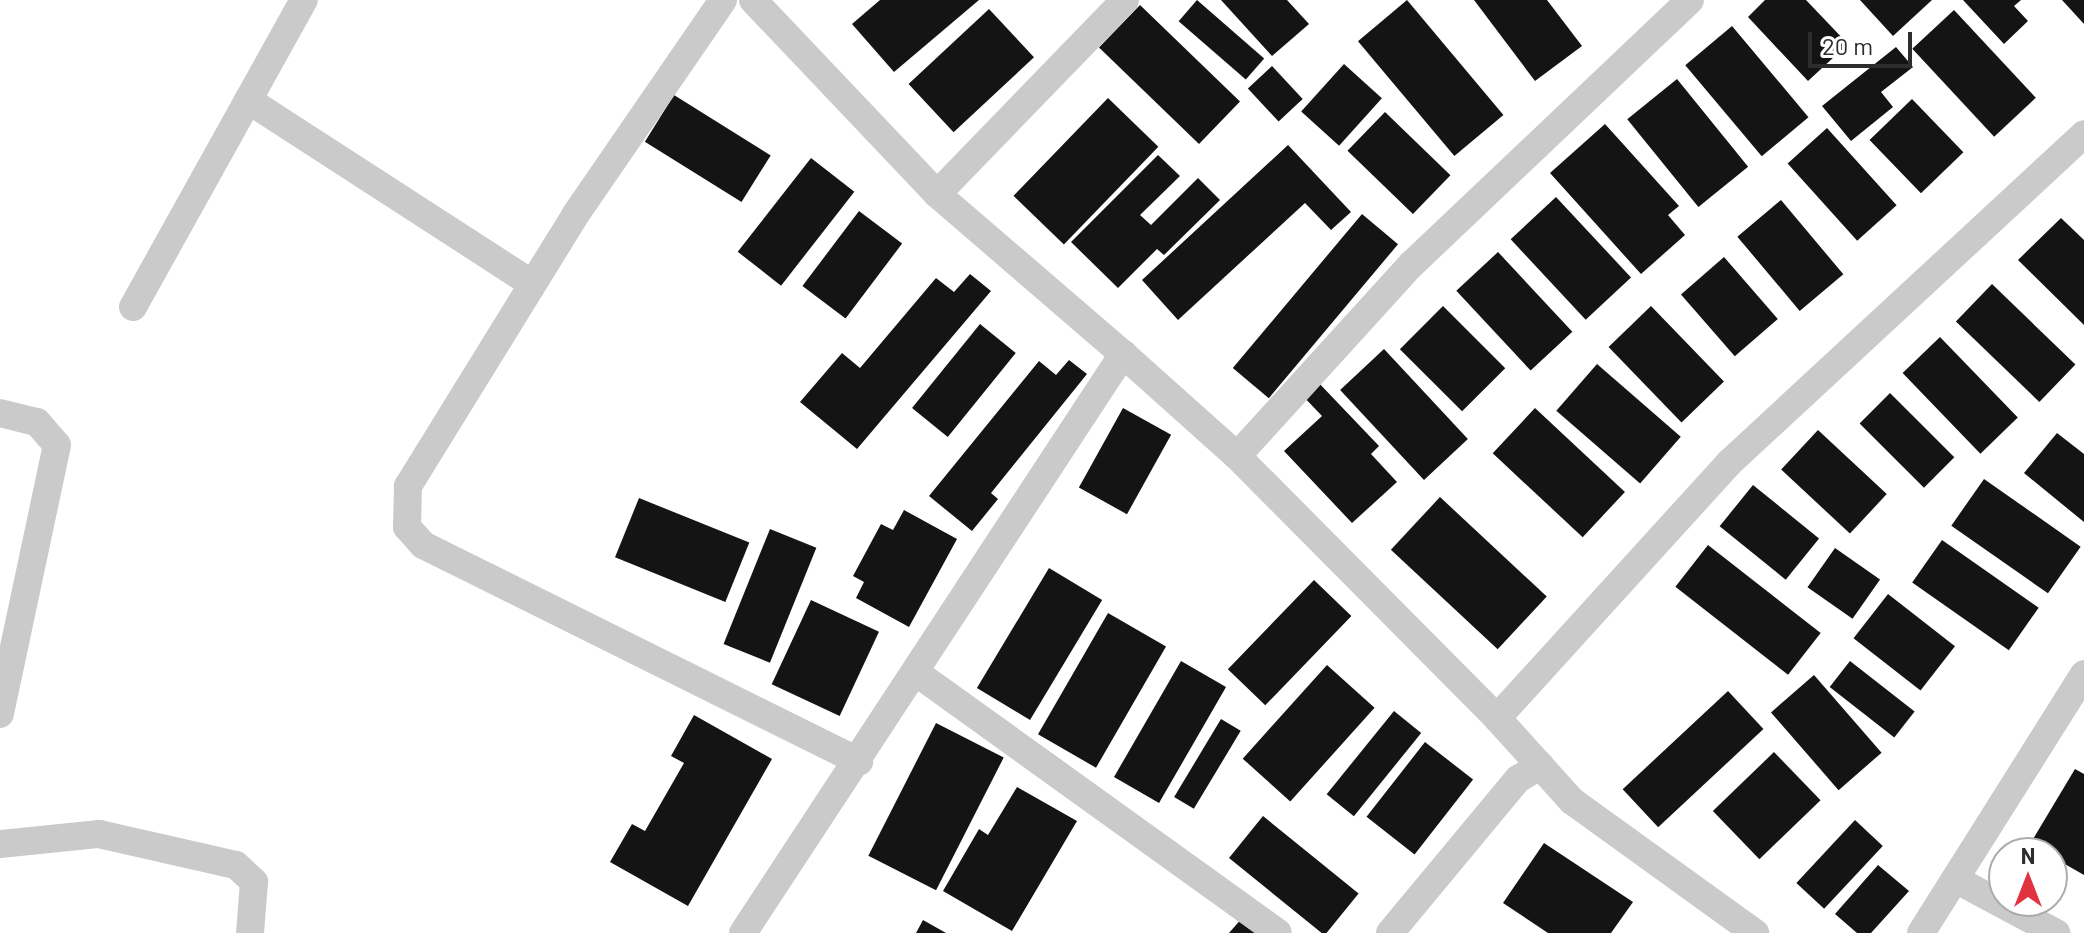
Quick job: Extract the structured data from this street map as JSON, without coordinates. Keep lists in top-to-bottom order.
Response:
{
  "scale_bar": "20 m",
  "north": "top"
}
